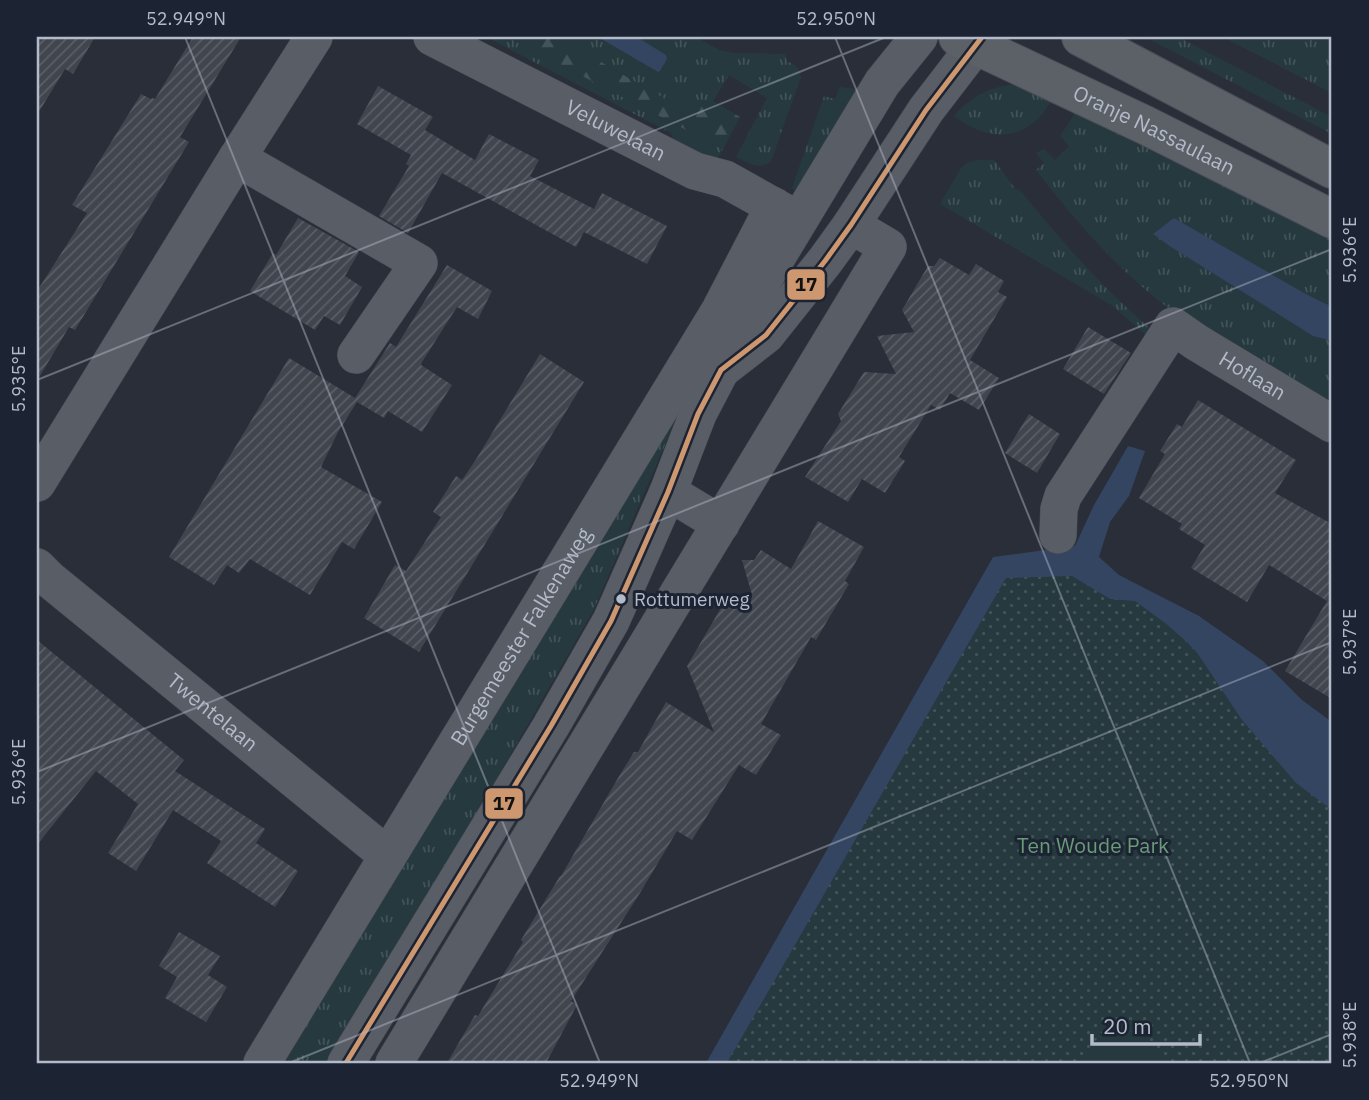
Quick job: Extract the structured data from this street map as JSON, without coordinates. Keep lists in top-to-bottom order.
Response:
{
  "streets": {
    "main road": ["Oranje Nassaulaan"],
    "street": [
      "Veluwelaan",
      "Hoflaan",
      "Burgemeester Falkenaweg",
      "Twentelaan"
    ]
  },
  "crossings": [
    ["Veluwelaan", "Burgemeester Falkenaweg"],
    ["Oranje Nassaulaan", "Burgemeester Falkenaweg"],
    ["Burgemeester Falkenaweg", "Twentelaan"]
  ],
  "parks": ["Ten Woude Park"],
  "places": ["Rottumerweg"],
  "lines": ["transit line 17"],
  "scale_bar": "20 m",
  "coordinates": [
    "52.949°N",
    "52.950°N",
    "5.936°E",
    "5.935°E",
    "5.937°E",
    "5.938°E"
  ]
}
